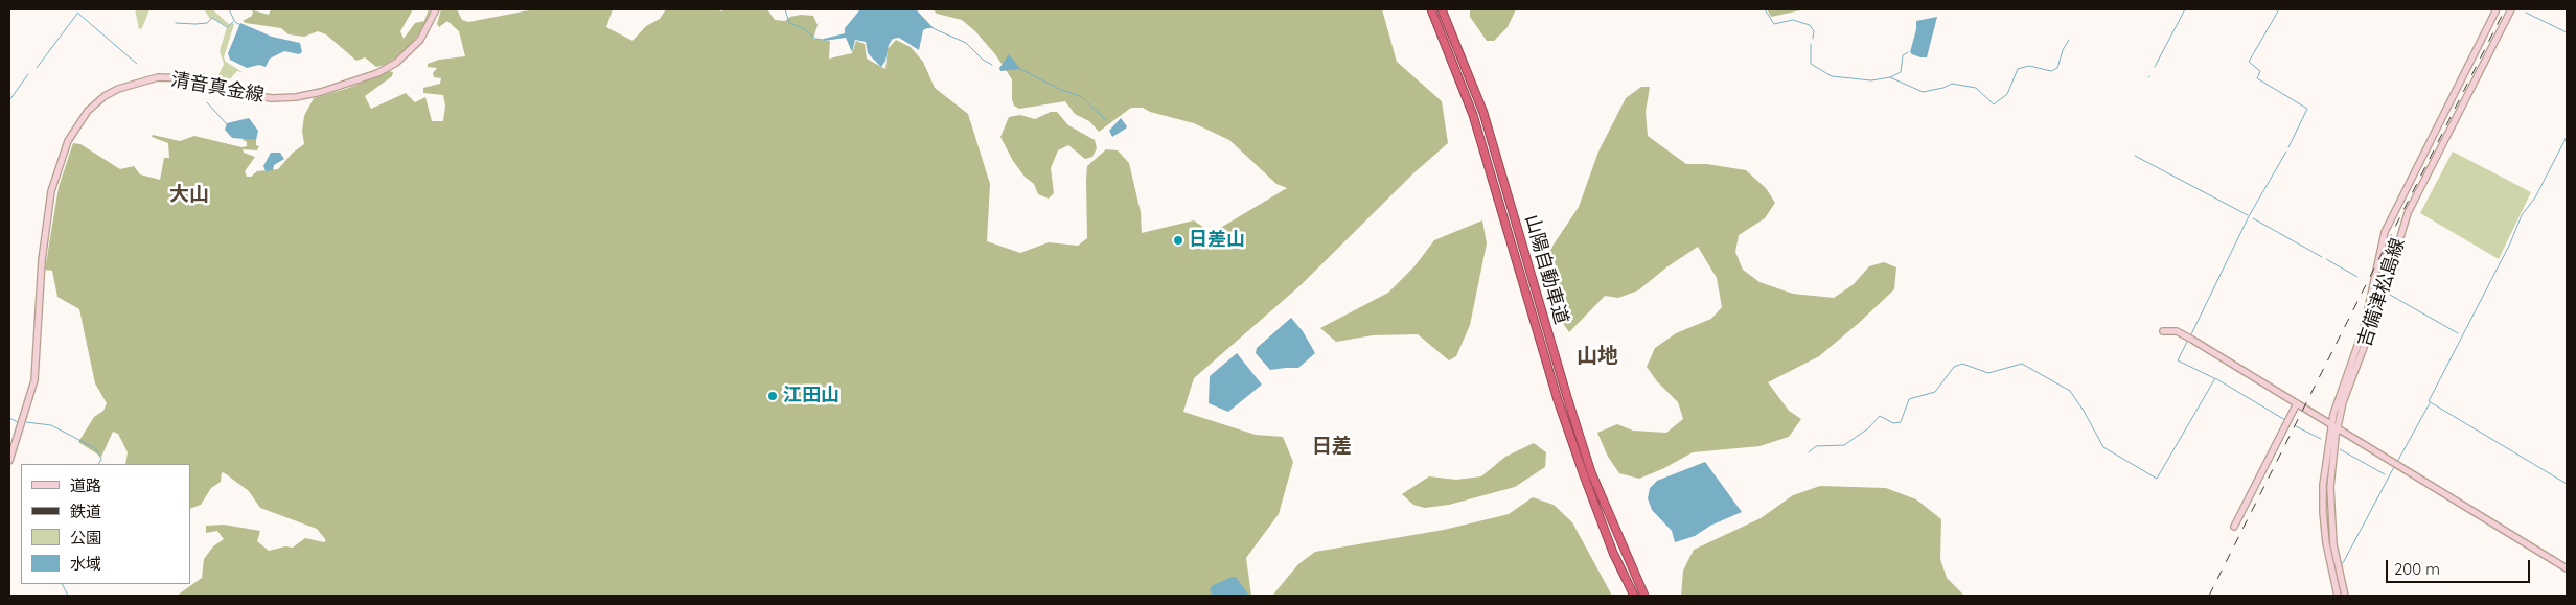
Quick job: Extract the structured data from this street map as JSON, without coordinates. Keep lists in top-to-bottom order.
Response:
{
  "streets": {
    "highway": ["山陽自動車道"],
    "main road": ["清音真金線", "吉備津松島線"]
  },
  "districts": ["大山", "山地", "日差"],
  "places": ["日差山", "江田山"],
  "legend": [
    "道路",
    "鉄道",
    "公園",
    "水域"
  ],
  "scale_bar": "200 m"
}
